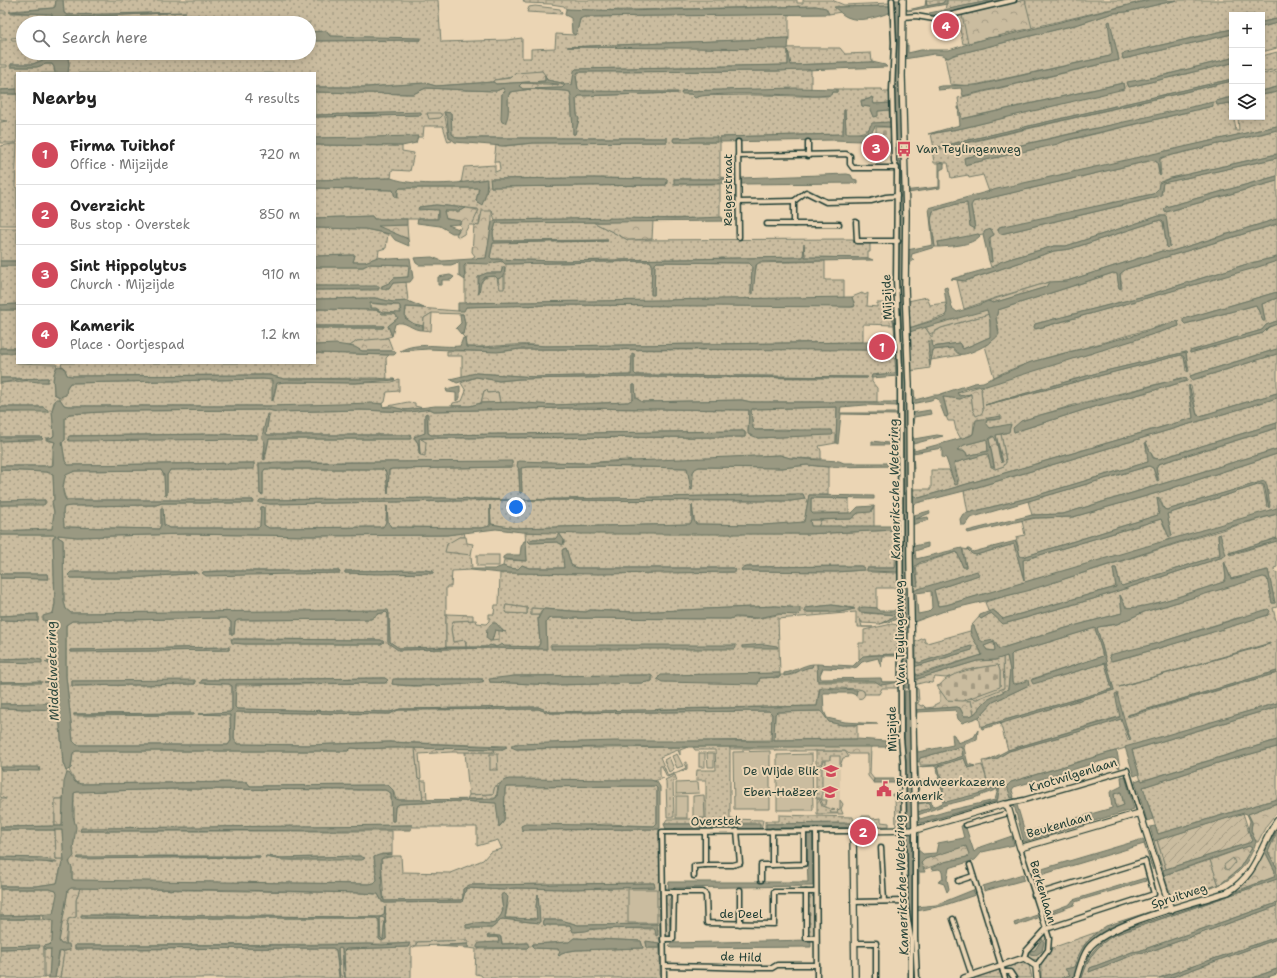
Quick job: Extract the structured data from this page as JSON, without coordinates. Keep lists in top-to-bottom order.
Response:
{
  "streets": {
    "street": [
      "Reigerstraat",
      "Mijzijde",
      "Van Teylingenweg",
      "Knotwilgenlaan",
      "Overstek",
      "Beukenlaan",
      "Berkenlaan",
      "Spruitweg",
      "de Deel",
      "de Hild"
    ]
  },
  "crossings": [
    ["Mijzijde", "Overstek"],
    ["Van Teylingenweg", "Overstek"],
    ["Knotwilgenlaan", "Beukenlaan"],
    ["Overstek", "de Deel"],
    ["Overstek", "de Hild"],
    ["Beukenlaan", "Berkenlaan"]
  ],
  "water": ["Kameriksche Wetering", "Middelwetering"],
  "places": {
    "bus stop": ["Van Teylingenweg"],
    "school or university": ["De Wijde Blik", "Eben-Haëzer"],
    "public building": ["Brandweerkazerne Kamerik"]
  },
  "page": {
    "pins": [
      "4",
      "3",
      "1",
      "2"
    ],
    "map_buttons": ["+", "−"],
    "search": "Search here",
    "heading": ["Nearby", "4 results"],
    "list": [
      {
        "mark": "1",
        "name": "Firma Tuithof",
        "note": "Office · Mijzijde",
        "value": "720 m"
      },
      {
        "mark": "2",
        "name": "Overzicht",
        "note": "Bus stop · Overstek",
        "value": "850 m"
      },
      {
        "mark": "3",
        "name": "Sint Hippolytus",
        "note": "Church · Mijzijde",
        "value": "910 m"
      },
      {
        "mark": "4",
        "name": "Kamerik",
        "note": "Place · Oortjespad",
        "value": "1.2 km"
      }
    ]
  }
}
